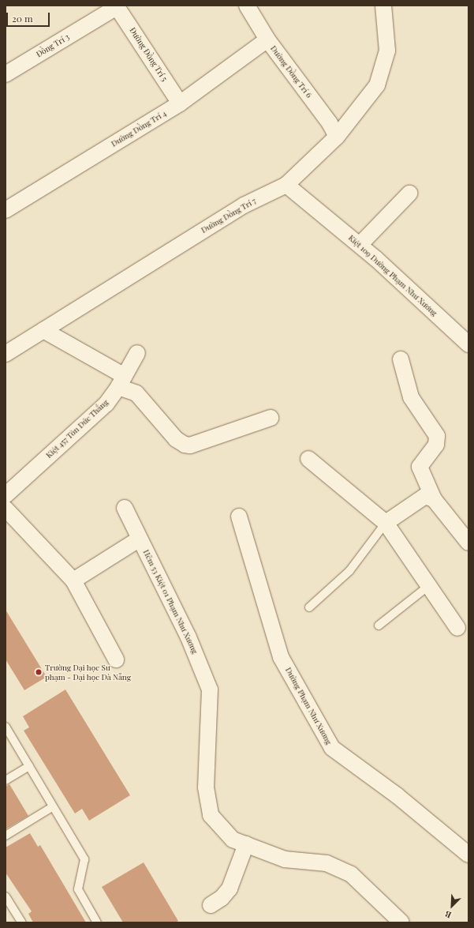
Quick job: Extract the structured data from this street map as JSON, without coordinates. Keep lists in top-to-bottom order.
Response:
{
  "streets": {
    "street": [
      "Đồng Trí 3",
      "Đường Đồng Trí 5",
      "Đường Đồng Trí 6",
      "Đường Đồng Trí 4",
      "Đường Đồng Trí 7",
      "Kiệt 109 Đường Phạm Như Xương",
      "Kiệt 457 Tôn Đức Thắng",
      "Hẻm 53 Kiệt 01 Phạm Như Xương",
      "Đường Phạm Như Xương"
    ]
  },
  "crossings": [
    ["Đồng Trí 3", "Đường Đồng Trí 5"],
    ["Đường Đồng Trí 5", "Đường Đồng Trí 4"],
    ["Đường Đồng Trí 6", "Đường Đồng Trí 4"],
    ["Đường Đồng Trí 6", "Đường Đồng Trí 7"],
    ["Đường Đồng Trí 7", "Kiệt 109 Đường Phạm Như Xương"]
  ],
  "places": ["Trường Đại học Sư phạm - Đại học Đà Nẵng"],
  "scale_bar": "20 m",
  "north": "bottom left"
}
